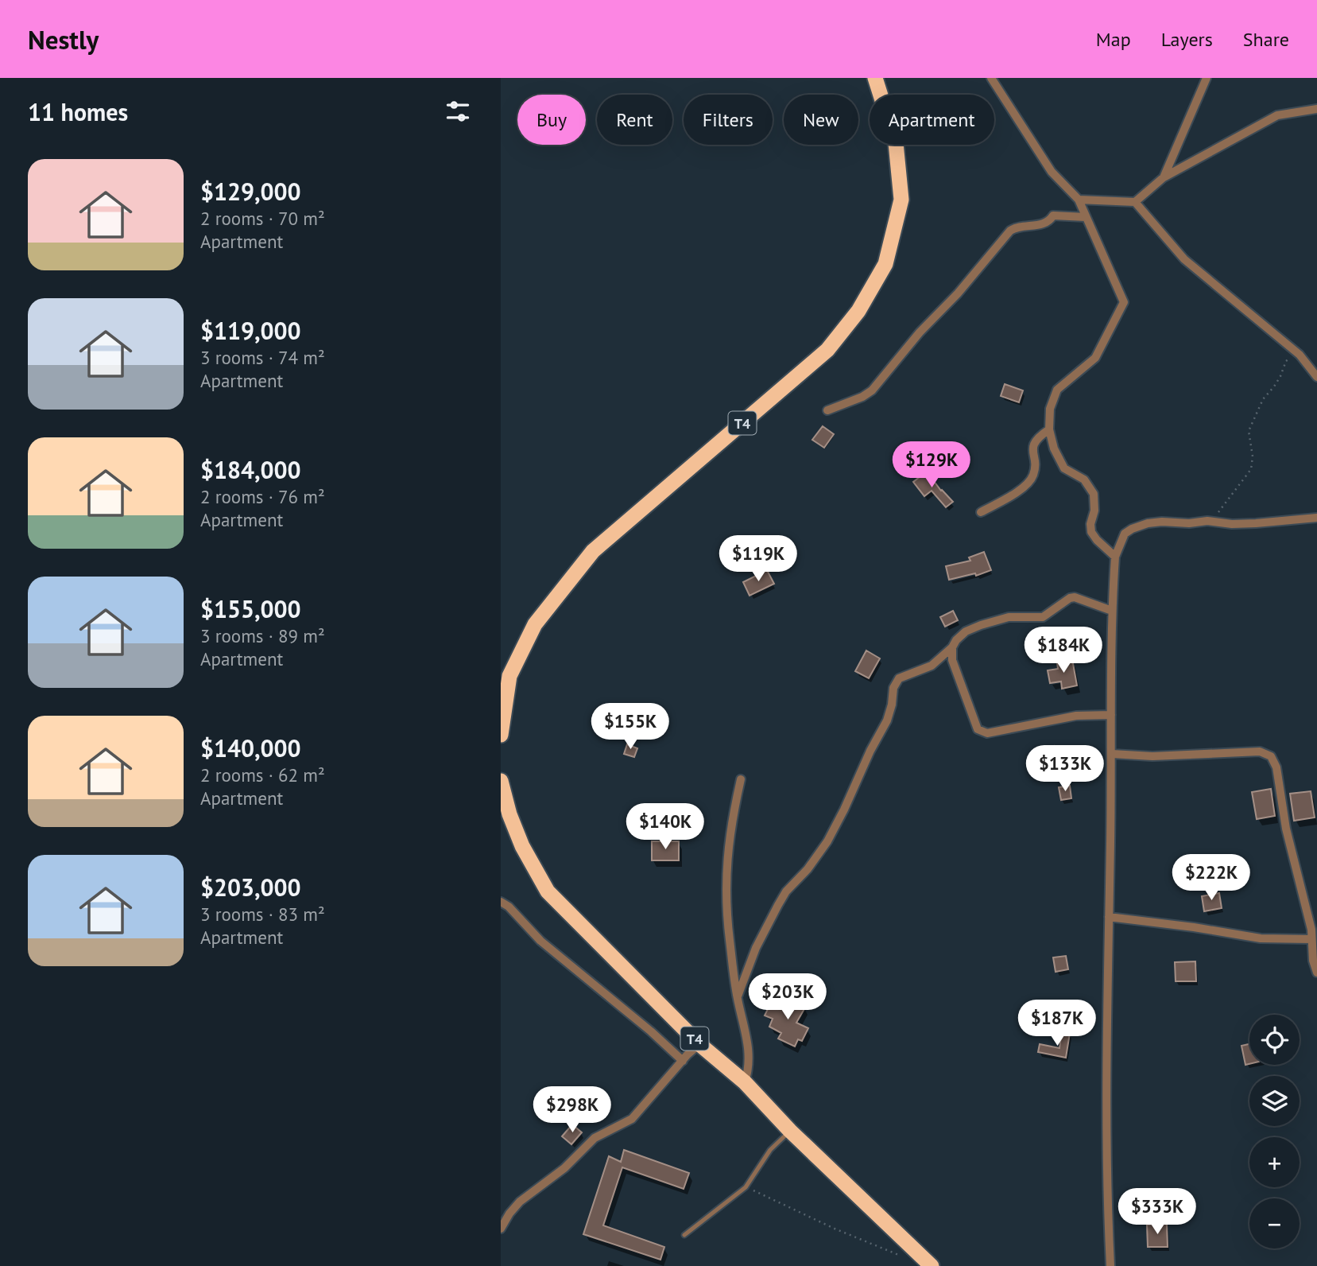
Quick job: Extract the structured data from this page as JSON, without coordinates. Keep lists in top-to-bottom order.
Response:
{
  "streets": {
    "highway": ["T4"]
  },
  "page": {
    "header": "Nestly",
    "nav": ["Map", "Layers", "Share"],
    "heading": "11 homes",
    "chip": [
      "Buy",
      "Rent",
      "Filters",
      "New",
      "Apartment"
    ],
    "list": [
      {
        "name": "$129,000",
        "note": "2 rooms · 70 m² · Apartment"
      },
      {
        "name": "$119,000",
        "note": "3 rooms · 74 m² · Apartment"
      },
      {
        "name": "$184,000",
        "note": "2 rooms · 76 m² · Apartment"
      },
      {
        "name": "$155,000",
        "note": "3 rooms · 89 m² · Apartment"
      },
      {
        "name": "$140,000",
        "note": "2 rooms · 62 m² · Apartment"
      },
      {
        "name": "$203,000",
        "note": "3 rooms · 83 m² · Apartment"
      }
    ],
    "price": [
      "$129K",
      "$119K",
      "$184K",
      "$155K",
      "$133K",
      "$140K",
      "$222K",
      "$203K",
      "$187K",
      "$298K",
      "$333K"
    ],
    "map_buttons": ["+", "−"]
  }
}
